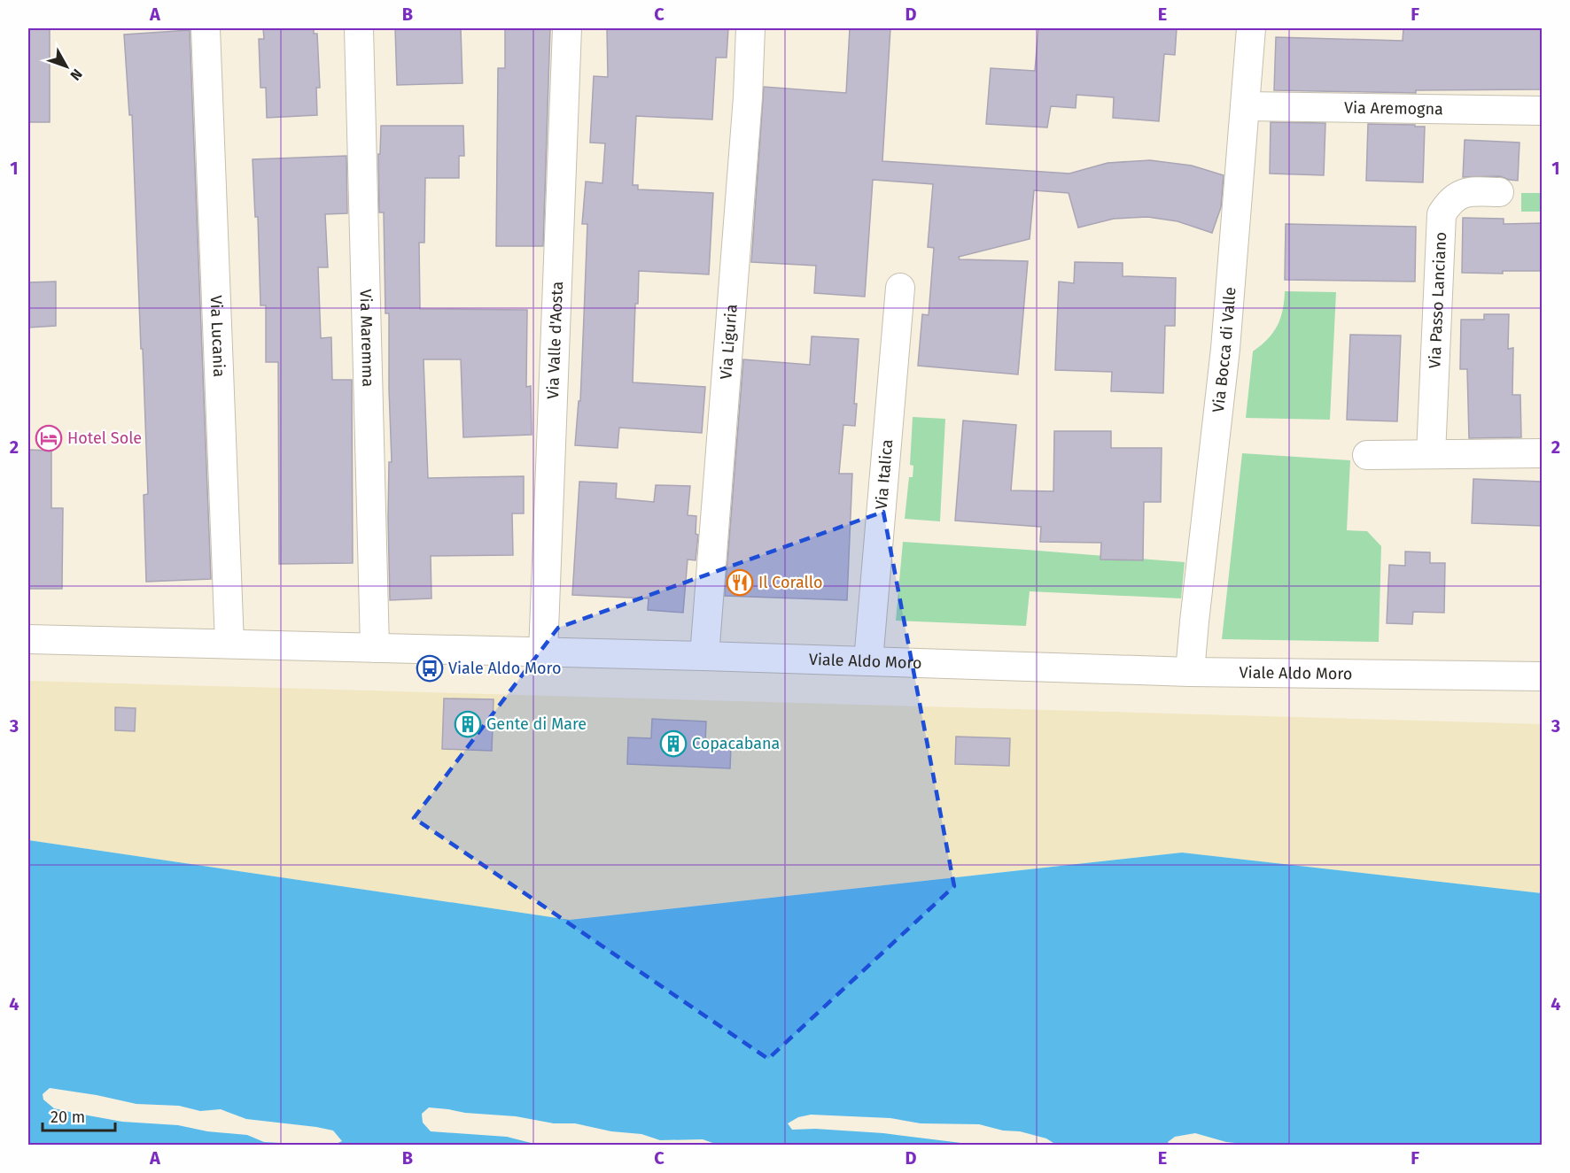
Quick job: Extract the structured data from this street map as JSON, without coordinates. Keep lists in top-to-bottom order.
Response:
{
  "streets": {
    "street": [
      "Via Aremogna",
      "Via Passo Lanciano",
      "Via Lucania",
      "Via Maremma",
      "Via Valle d'Aosta",
      "Via Liguria",
      "Via Bocca di Valle",
      "Via Italica",
      "Viale Aldo Moro"
    ]
  },
  "crossings": [
    ["Via Aremogna", "Via Bocca di Valle"],
    ["Via Lucania", "Viale Aldo Moro"],
    ["Via Maremma", "Viale Aldo Moro"],
    ["Via Valle d'Aosta", "Viale Aldo Moro"],
    ["Via Liguria", "Viale Aldo Moro"],
    ["Via Bocca di Valle", "Viale Aldo Moro"],
    ["Via Italica", "Viale Aldo Moro"]
  ],
  "places": {
    "hotel": ["Hotel Sole"],
    "restaurant": ["Il Corallo"],
    "bus stop": ["Viale Aldo Moro"],
    "building": ["Gente di Mare", "Copacabana"]
  },
  "scale_bar": "20 m",
  "north": "bottom right",
  "grid": {
    "columns": [
      "A",
      "B",
      "C",
      "D",
      "E",
      "F"
    ],
    "rows": [
      "1",
      "2",
      "3",
      "4"
    ]
  }
}
